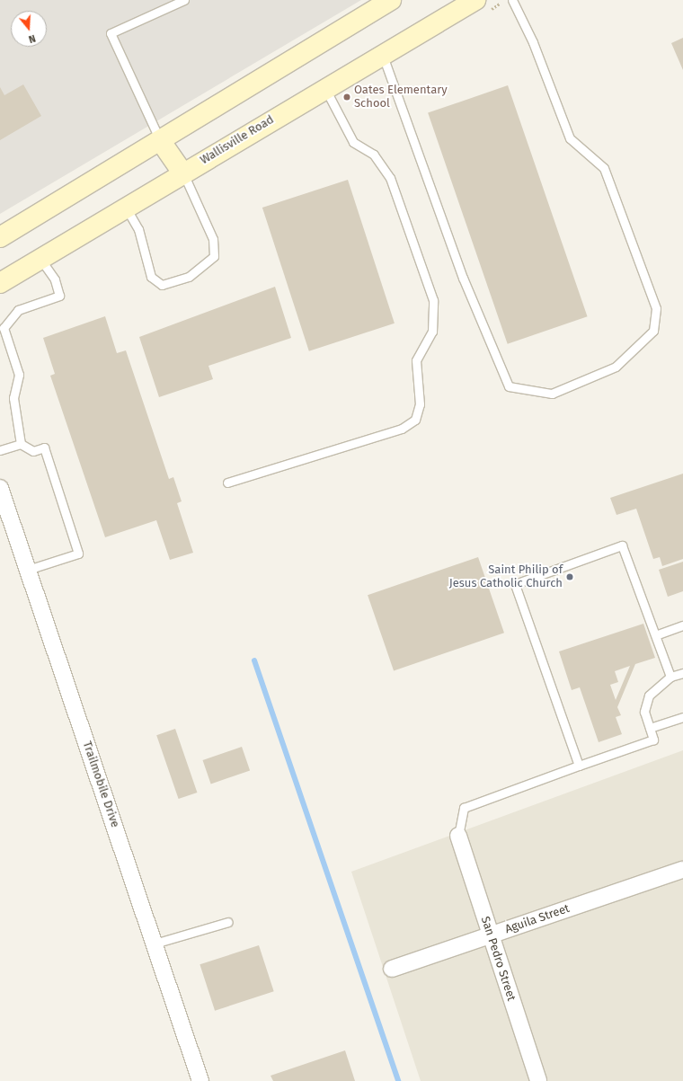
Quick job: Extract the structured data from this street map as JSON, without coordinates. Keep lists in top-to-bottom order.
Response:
{
  "streets": {
    "main road": ["Wallisville Road"],
    "street": ["Trailmobile Drive", "Aguila Street", "San Pedro Street"]
  },
  "crossings": [
    ["Aguila Street", "San Pedro Street"]
  ],
  "places": ["Oates Elementary School", "Saint Philip of Jesus Catholic Church"],
  "north": "bottom"
}
